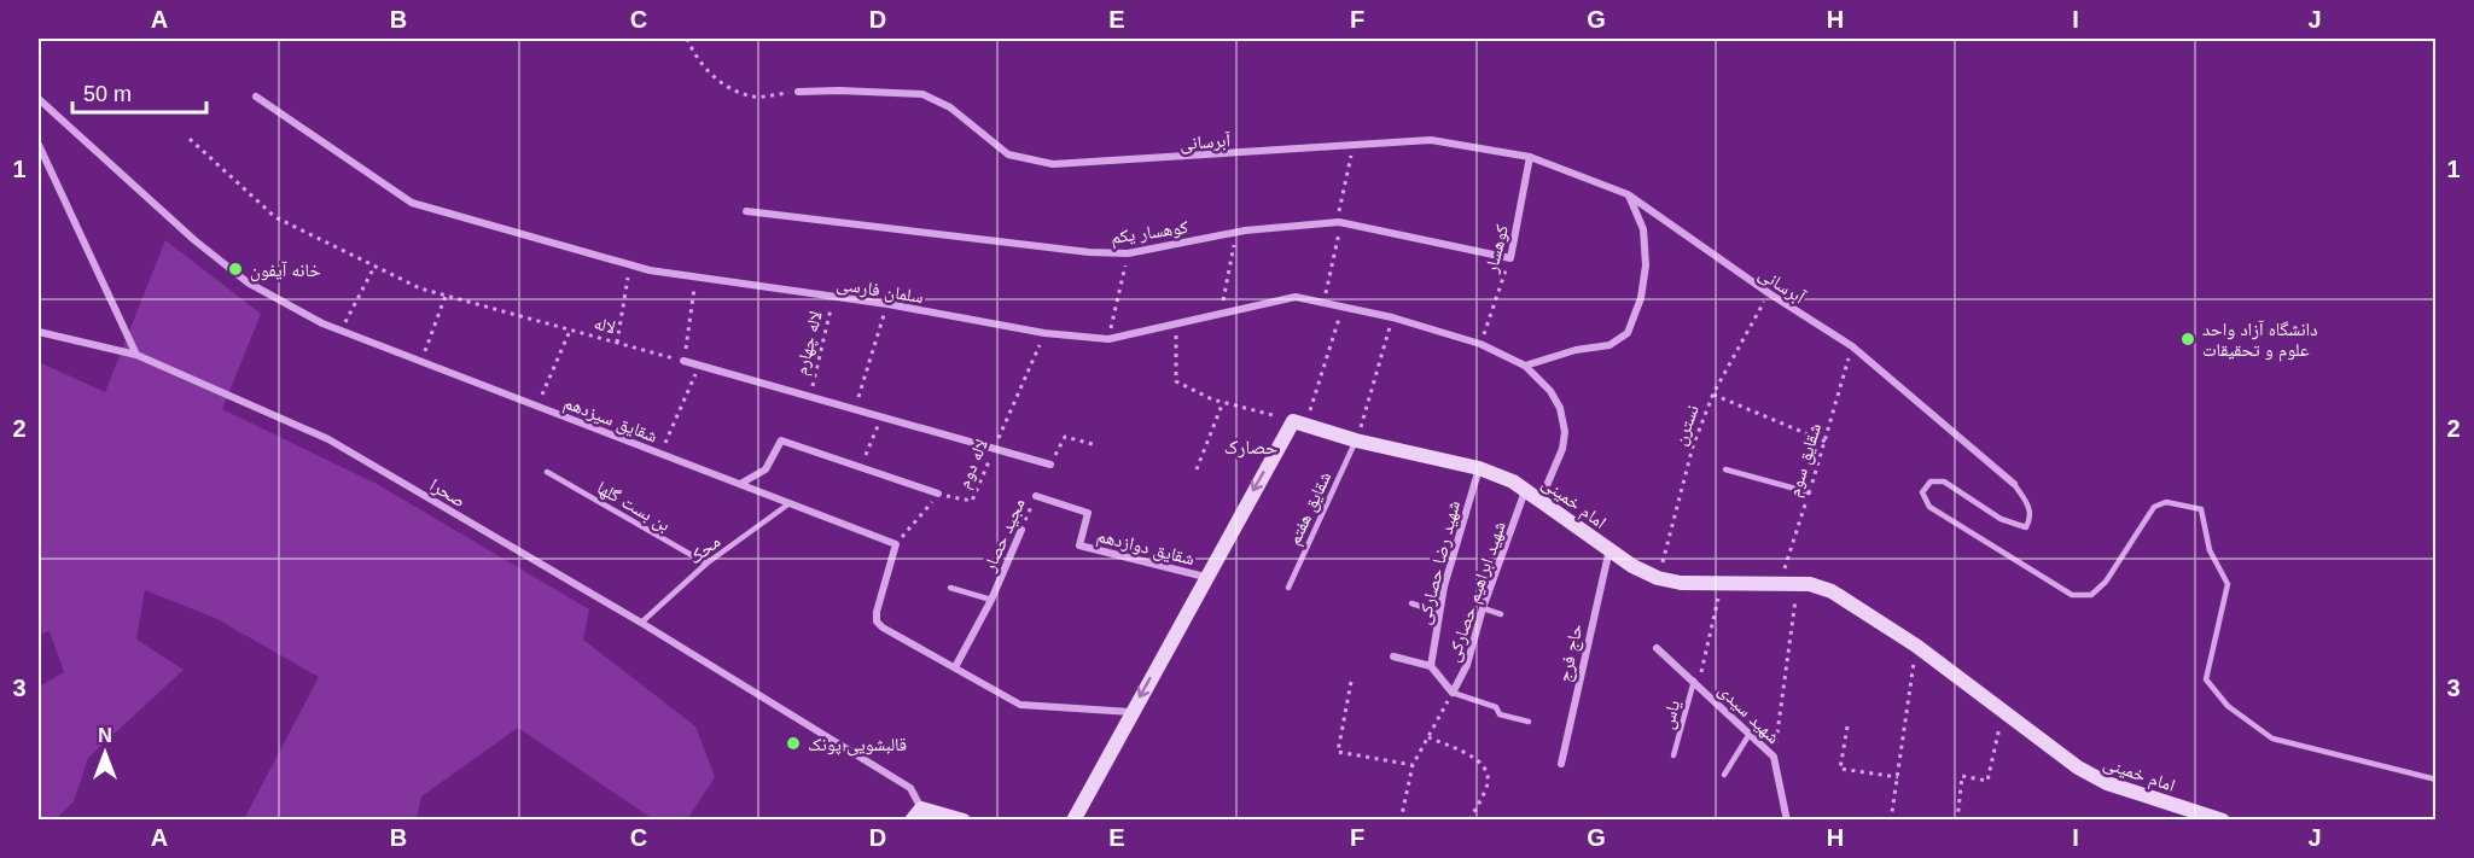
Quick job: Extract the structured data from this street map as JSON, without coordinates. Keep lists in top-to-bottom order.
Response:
{
  "streets": {
    "street": [
      "آبرسانی",
      "کوهسار یکم",
      "کوهسار",
      "سلمان فارسی",
      "شقایق سیزدهم",
      "لاله دوم",
      "صحرا",
      "امام خمینی",
      "مجید حصار",
      "شقایق دوازدهم",
      "شهید رضا حصارکی",
      "شهید ابراهیم حصارکی",
      "حاج فرج",
      "شهید سیدی"
    ],
    "lane": [
      "بن بست گلها",
      "شقایق هفتم",
      "محک",
      "یاس"
    ],
    "path": [
      "لاله",
      "لاله چهارم",
      "نسترن",
      "شقایق سوم"
    ]
  },
  "crossings": [
    ["آبرسانی", "کوهسار"],
    ["آبرسانی", "نسترن"],
    ["آبرسانی", "شقایق سوم"],
    ["کوهسار یکم", "کوهسار"],
    ["کوهسار", "سلمان فارسی"],
    ["سلمان فارسی", "لاله چهارم"],
    ["سلمان فارسی", "لاله دوم"],
    ["شقایق سیزدهم", "لاله دوم"],
    ["شقایق سیزدهم", "محک"],
    ["نسترن", "امام خمینی"],
    ["شقایق سوم", "امام خمینی"],
    ["صحرا", "محک"],
    ["امام خمینی", "شقایق هفتم"],
    ["امام خمینی", "شهید رضا حصارکی"],
    ["امام خمینی", "شهید ابراهیم حصارکی"],
    ["امام خمینی", "حاج فرج"],
    ["بن بست گلها", "محک"],
    ["مجید حصار", "شقایق دوازدهم"],
    ["شهید سیدی", "یاس"]
  ],
  "districts": ["حصارک"],
  "places": ["خانه آیفون", "دانشگاه آزاد واحد علوم و تحقیقات", "قالبشویی پونک"],
  "scale_bar": "50 m",
  "north": "top",
  "grid": {
    "columns": [
      "A",
      "B",
      "C",
      "D",
      "E",
      "F",
      "G",
      "H",
      "I",
      "J"
    ],
    "rows": ["1", "2", "3"]
  }
}
